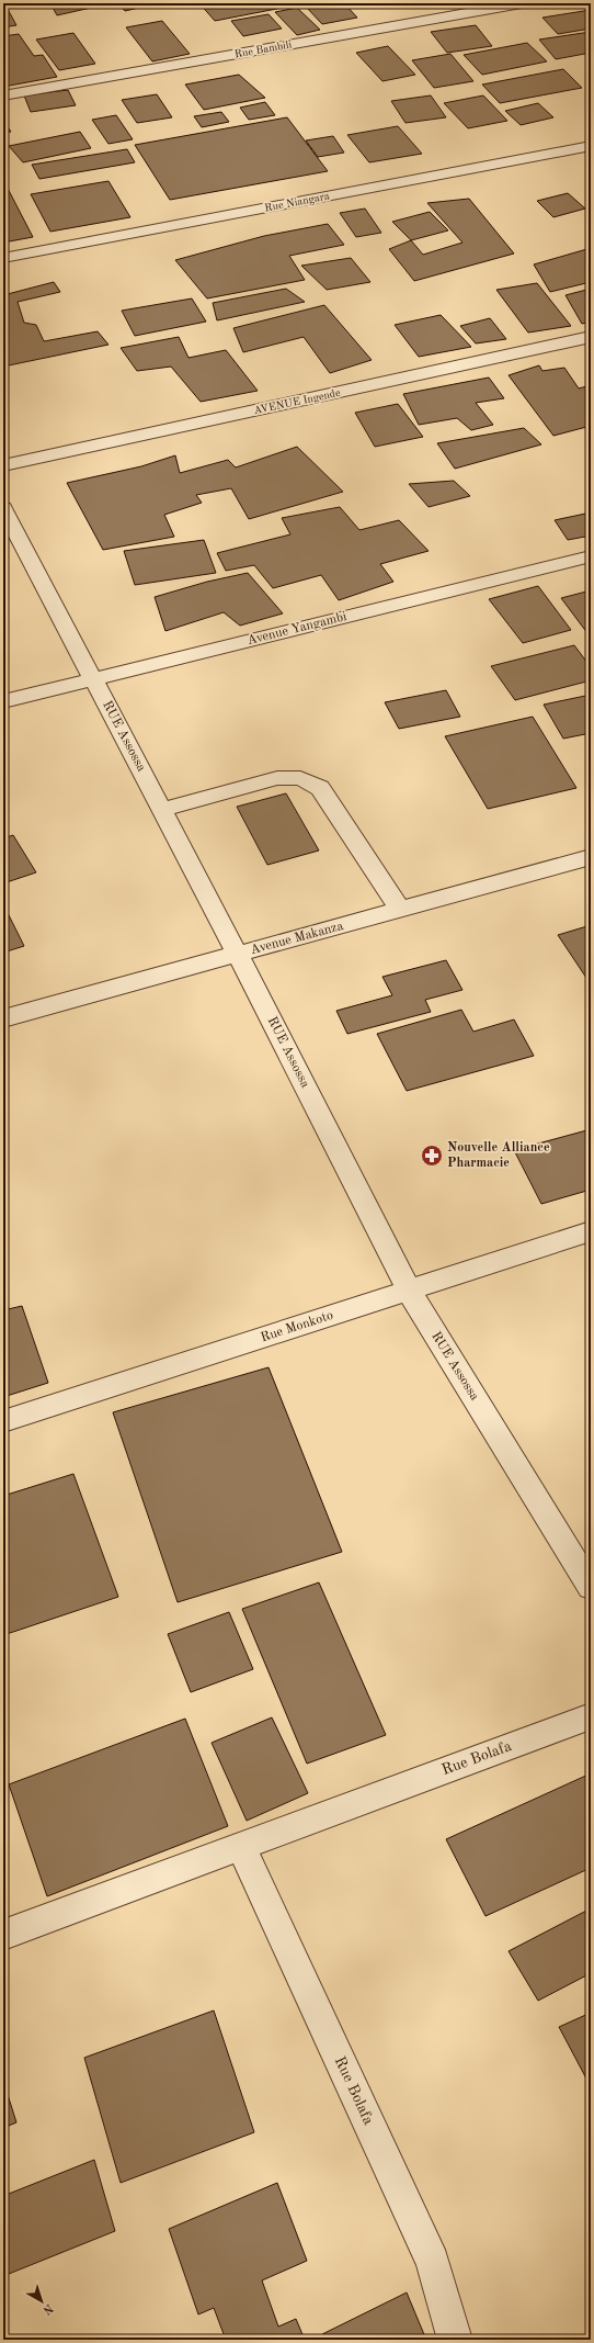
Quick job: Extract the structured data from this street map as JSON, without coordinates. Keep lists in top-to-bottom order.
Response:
{
  "streets": {
    "street": [
      "Rue Bambili",
      "Rue Niangara",
      "AVENUE Ingende",
      "Avenue Yangambi",
      "RUE Assossa",
      "Avenue Makanza",
      "Rue Monkoto",
      "Rue Bolafa"
    ]
  },
  "crossings": [
    ["Avenue Yangambi", "RUE Assossa"],
    ["RUE Assossa", "Avenue Makanza"],
    ["RUE Assossa", "Rue Monkoto"]
  ],
  "places": {
    "pharmacy": ["Nouvelle Alliance Pharmacie"]
  },
  "north": "bottom right"
}
